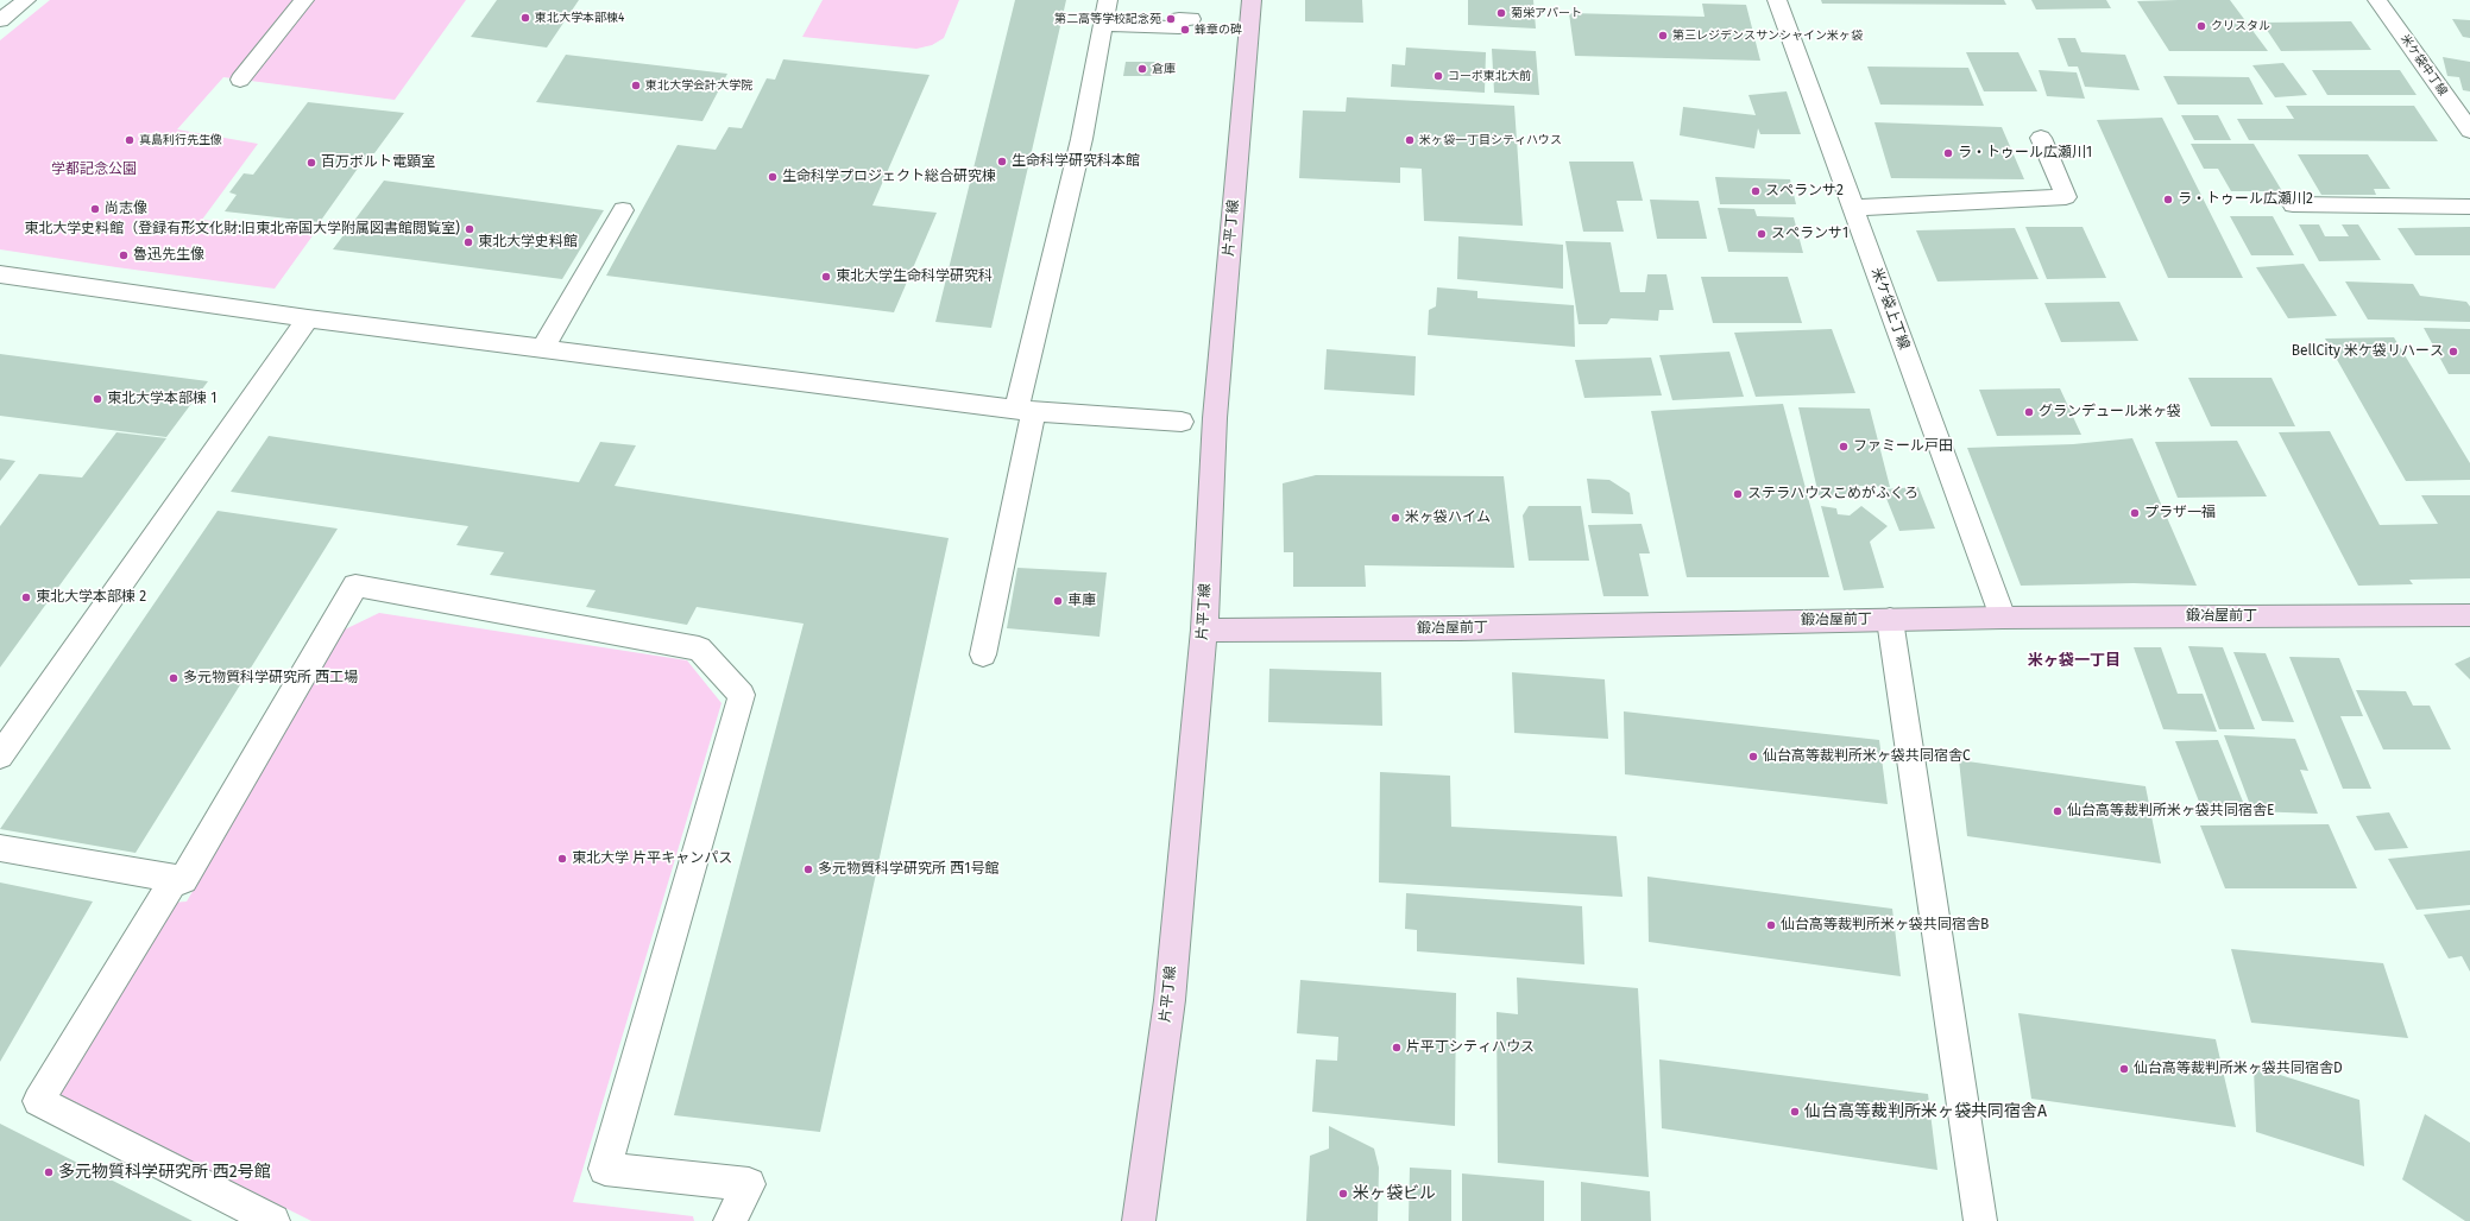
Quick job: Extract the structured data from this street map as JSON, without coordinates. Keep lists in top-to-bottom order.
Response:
{
  "streets": {
    "street": [
      "米ケ袋中丁線",
      "片平丁線",
      "米ケ袋上丁線",
      "鍛冶屋前丁"
    ]
  },
  "crossings": [
    ["片平丁線", "鍛冶屋前丁"],
    ["米ケ袋上丁線", "鍛冶屋前丁"]
  ],
  "districts": ["米ヶ袋一丁目"],
  "parks": ["学都記念公園"],
  "places": [
    "菊栄アパート",
    "東北大学本部棟4",
    "第二高等学校記念苑",
    "クリスタル",
    "蜂章の碑",
    "第三レジデンスサンシャイン米ヶ袋",
    "倉庫",
    "コーポ東北大前",
    "東北大学会計大学院",
    "真島利行先生像",
    "米ヶ袋一丁目シティハウス",
    "ラ・トゥール広瀬川1",
    "生命科学研究科本館",
    "百万ボルト電顕室",
    "生命科学プロジェクト総合研究棟",
    "スペランサ2",
    "ラ・トゥール広瀬川2",
    "尚志像",
    "東北大学史料館（登録有形文化財:旧東北帝国大学附属図書館閲覧室)",
    "スペランサ1",
    "東北大学史料館",
    "魯迅先生像",
    "東北大学生命科学研究科",
    "BellCity 米ケ袋リハース",
    "東北大学本部棟 1",
    "グランデュール米ヶ袋",
    "ファミール戸田",
    "ステラハウスこめがふくろ",
    "プラザ一福",
    "米ヶ袋ハイム",
    "東北大学本部棟 2",
    "車庫",
    "多元物質科学研究所 西工場",
    "仙台高等裁判所米ヶ袋共同宿舎C",
    "仙台高等裁判所米ヶ袋共同宿舎E",
    "東北大学 片平キャンパス",
    "多元物質科学研究所 西1号館",
    "仙台高等裁判所米ヶ袋共同宿舎B",
    "片平丁シティハウス",
    "仙台高等裁判所米ヶ袋共同宿舎D",
    "仙台高等裁判所米ヶ袋共同宿舎A",
    "多元物質科学研究所 西2号館",
    "米ヶ袋ビル"
  ]
}
